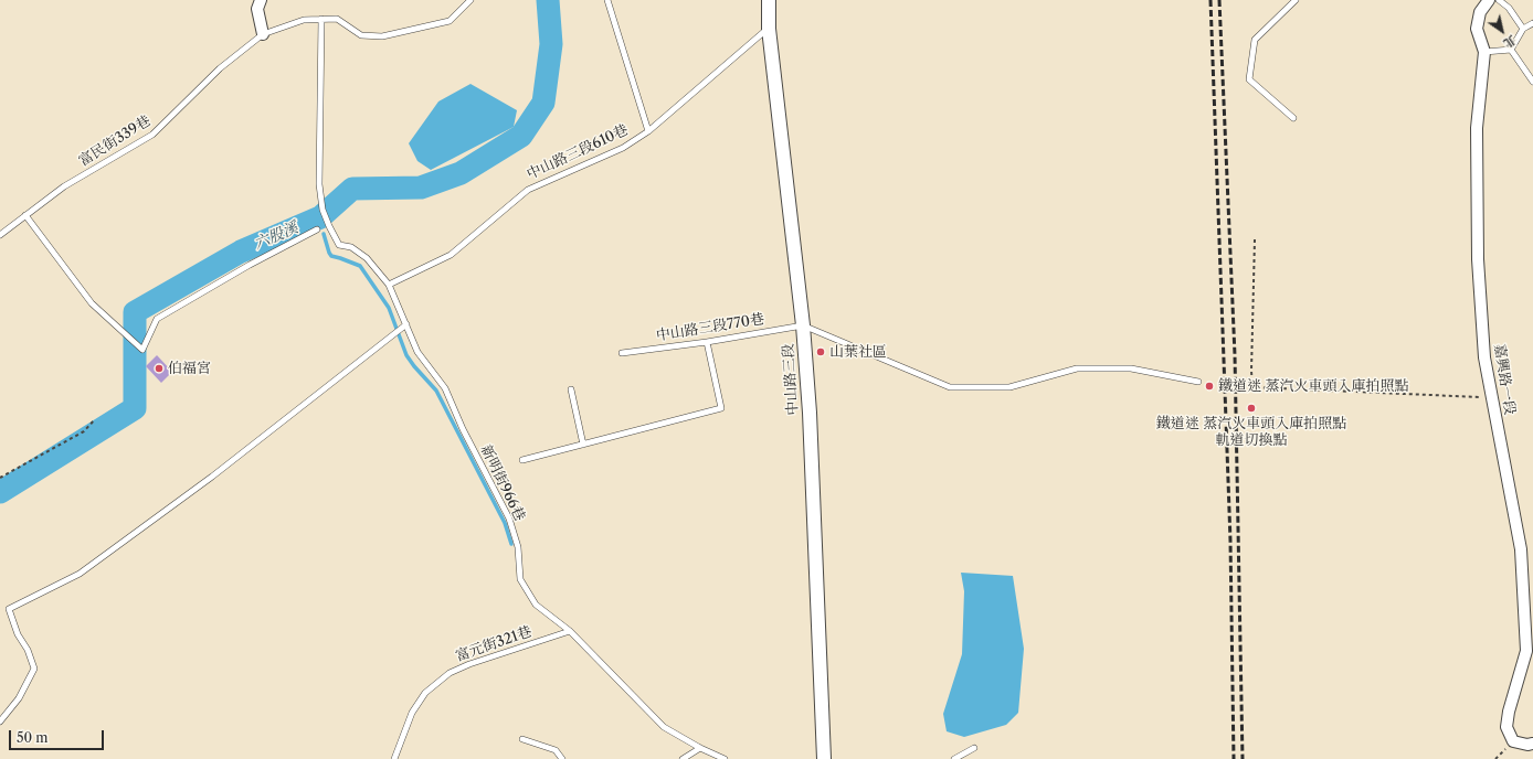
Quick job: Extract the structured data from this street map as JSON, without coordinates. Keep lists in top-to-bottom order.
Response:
{
  "streets": {
    "street": ["中山路三段", "嘉興路一段"],
    "lane": [
      "富民街339巷",
      "中山路三段610巷",
      "中山路三段770巷",
      "新明街966巷",
      "富元街321巷"
    ]
  },
  "crossings": [
    ["富民街339巷", "新明街966巷"],
    ["中山路三段610巷", "中山路三段"],
    ["中山路三段610巷", "新明街966巷"],
    ["中山路三段770巷", "中山路三段"],
    ["新明街966巷", "富元街321巷"]
  ],
  "water": ["六股溪"],
  "places": [
    "山葉社區",
    "伯福宮",
    "鐵道迷 蒸汽火車頭入庫拍照點",
    "鐵道迷 蒸汽火車頭入庫拍照點 軌道切換點"
  ],
  "scale_bar": "50 m",
  "north": "bottom right"
}
